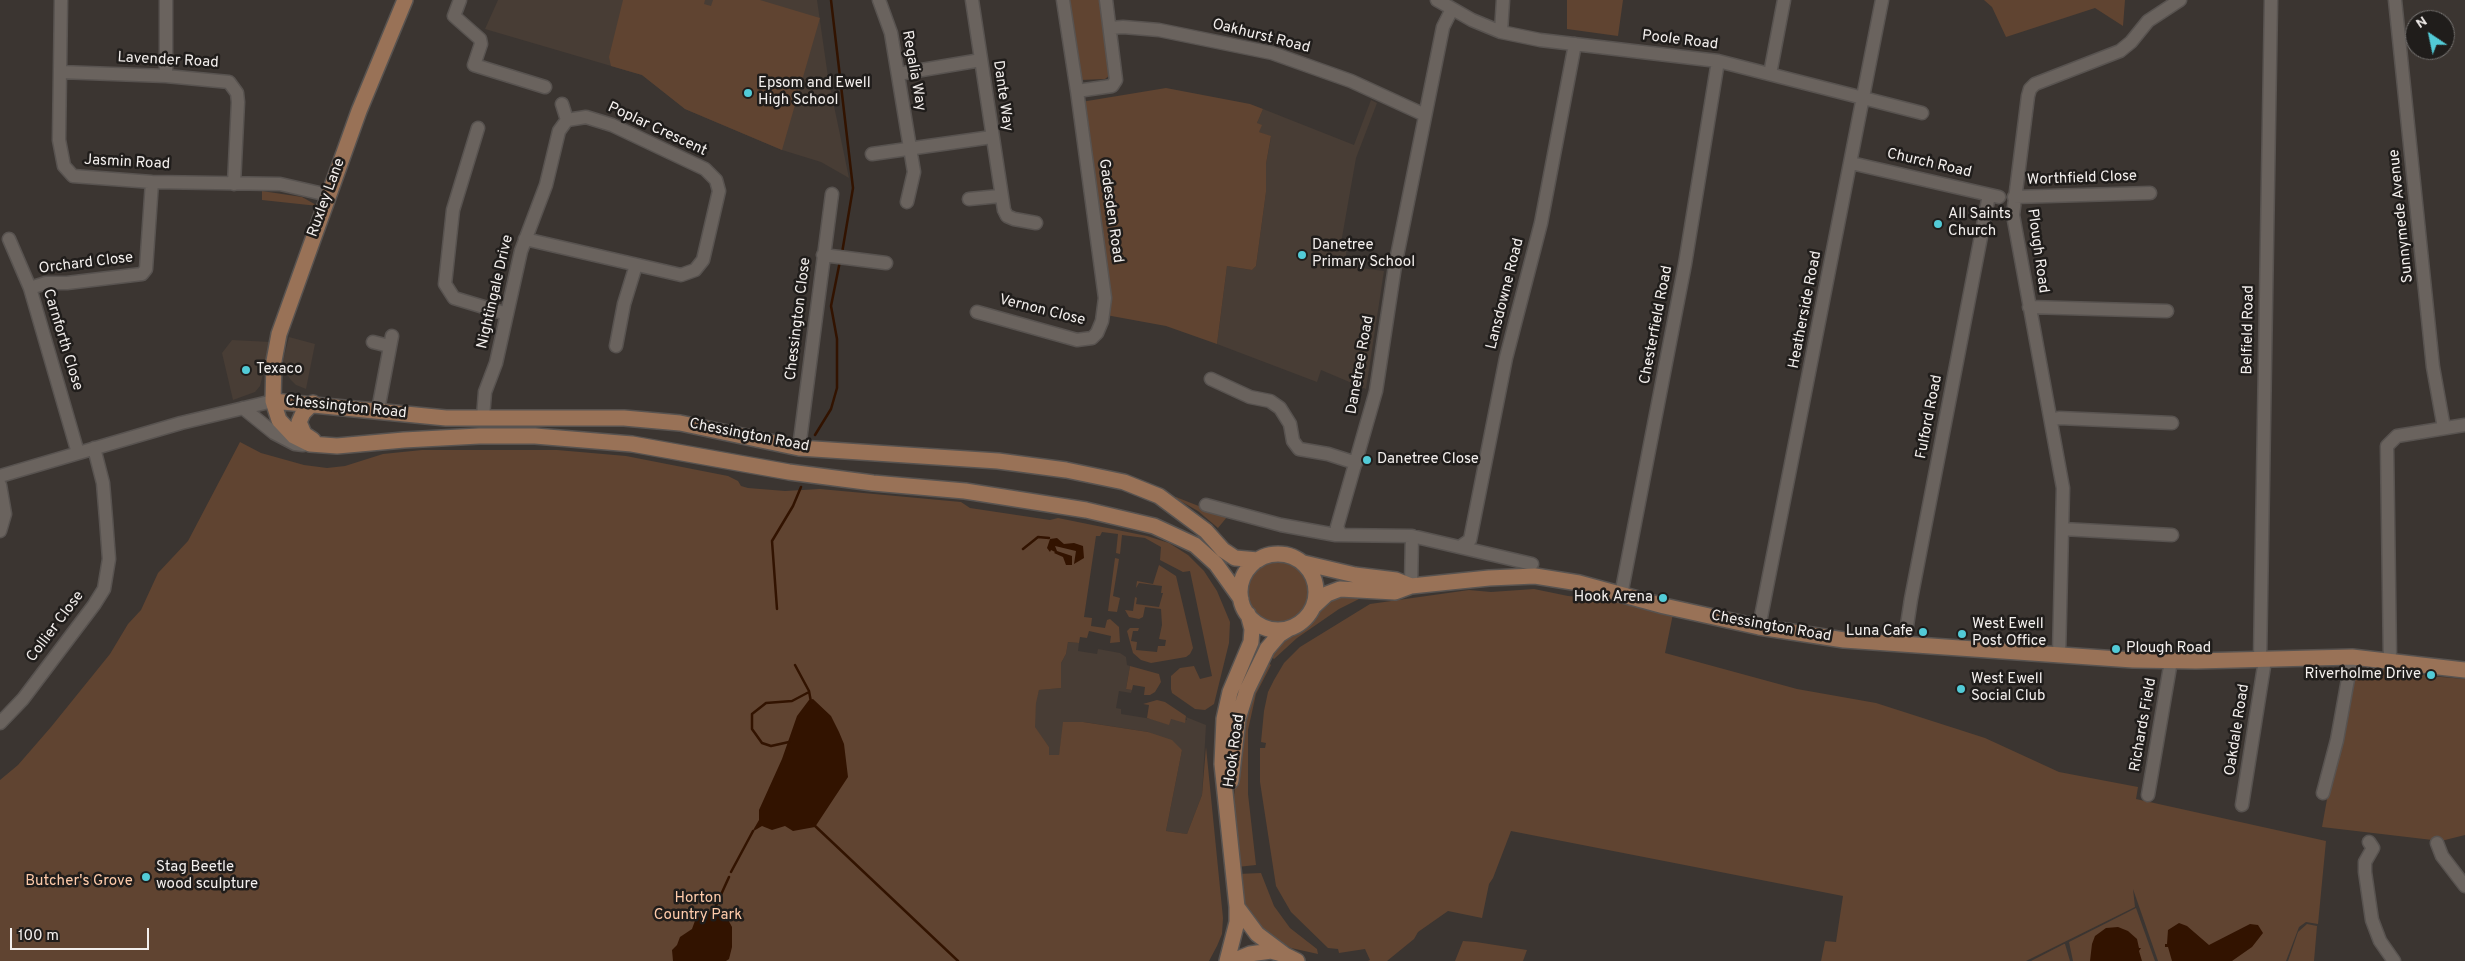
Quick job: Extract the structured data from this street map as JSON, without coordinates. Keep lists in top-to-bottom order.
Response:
{
  "streets": {
    "main road": ["Ruxley Lane", "Chessington Road", "Hook Road"],
    "street": [
      "Oakhurst Road",
      "Poole Road",
      "Lavender Road",
      "Regalia Way",
      "Dante Way",
      "Poplar Crescent",
      "Jasmin Road",
      "Church Road",
      "Worthfield Close",
      "Gadesden Road",
      "Sunnymede Avenue",
      "Plough Road",
      "Orchard Close",
      "Nightingale Drive",
      "Lansdowne Road",
      "Heatherside Road",
      "Vernon Close",
      "Chessington Close",
      "Chesterfield Road",
      "Belfield Road",
      "Carnforth Close",
      "Danetree Road",
      "Fulford Road",
      "Collier Close",
      "Richards Field",
      "Oakdale Road"
    ]
  },
  "crossings": [
    ["Oakhurst Road", "Danetree Road"],
    ["Poole Road", "Lansdowne Road"],
    ["Poole Road", "Heatherside Road"],
    ["Poole Road", "Chesterfield Road"],
    ["Poole Road", "Danetree Road"],
    ["Lavender Road", "Jasmin Road"],
    ["Poplar Crescent", "Nightingale Drive"],
    ["Jasmin Road", "Ruxley Lane"],
    ["Jasmin Road", "Orchard Close"],
    ["Church Road", "Heatherside Road"],
    ["Church Road", "Fulford Road"],
    ["Worthfield Close", "Plough Road"],
    ["Ruxley Lane", "Chessington Road"],
    ["Gadesden Road", "Vernon Close"],
    ["Plough Road", "Chessington Road"],
    ["Orchard Close", "Carnforth Close"],
    ["Nightingale Drive", "Chessington Road"],
    ["Heatherside Road", "Chessington Road"],
    ["Chessington Close", "Chessington Road"],
    ["Chesterfield Road", "Chessington Road"],
    ["Belfield Road", "Chessington Road"],
    ["Belfield Road", "Oakdale Road"],
    ["Carnforth Close", "Chessington Road"],
    ["Chessington Road", "Fulford Road"],
    ["Chessington Road", "Collier Close"],
    ["Chessington Road", "Richards Field"],
    ["Chessington Road", "Oakdale Road"],
    ["Chessington Road", "Hook Road"]
  ],
  "parks": ["Butcher's Grove", "Horton Country Park"],
  "places": [
    "Epsom and Ewell High School",
    "All Saints Church",
    "Danetree Primary School",
    "Texaco",
    "Danetree Close",
    "Hook Arena",
    "Luna Cafe",
    "West Ewell Post Office",
    "Plough Road",
    "Riverholme Drive",
    "West Ewell Social Club",
    "Stag Beetle wood sculpture"
  ],
  "scale_bar": "100 m",
  "north": "top left"
}
